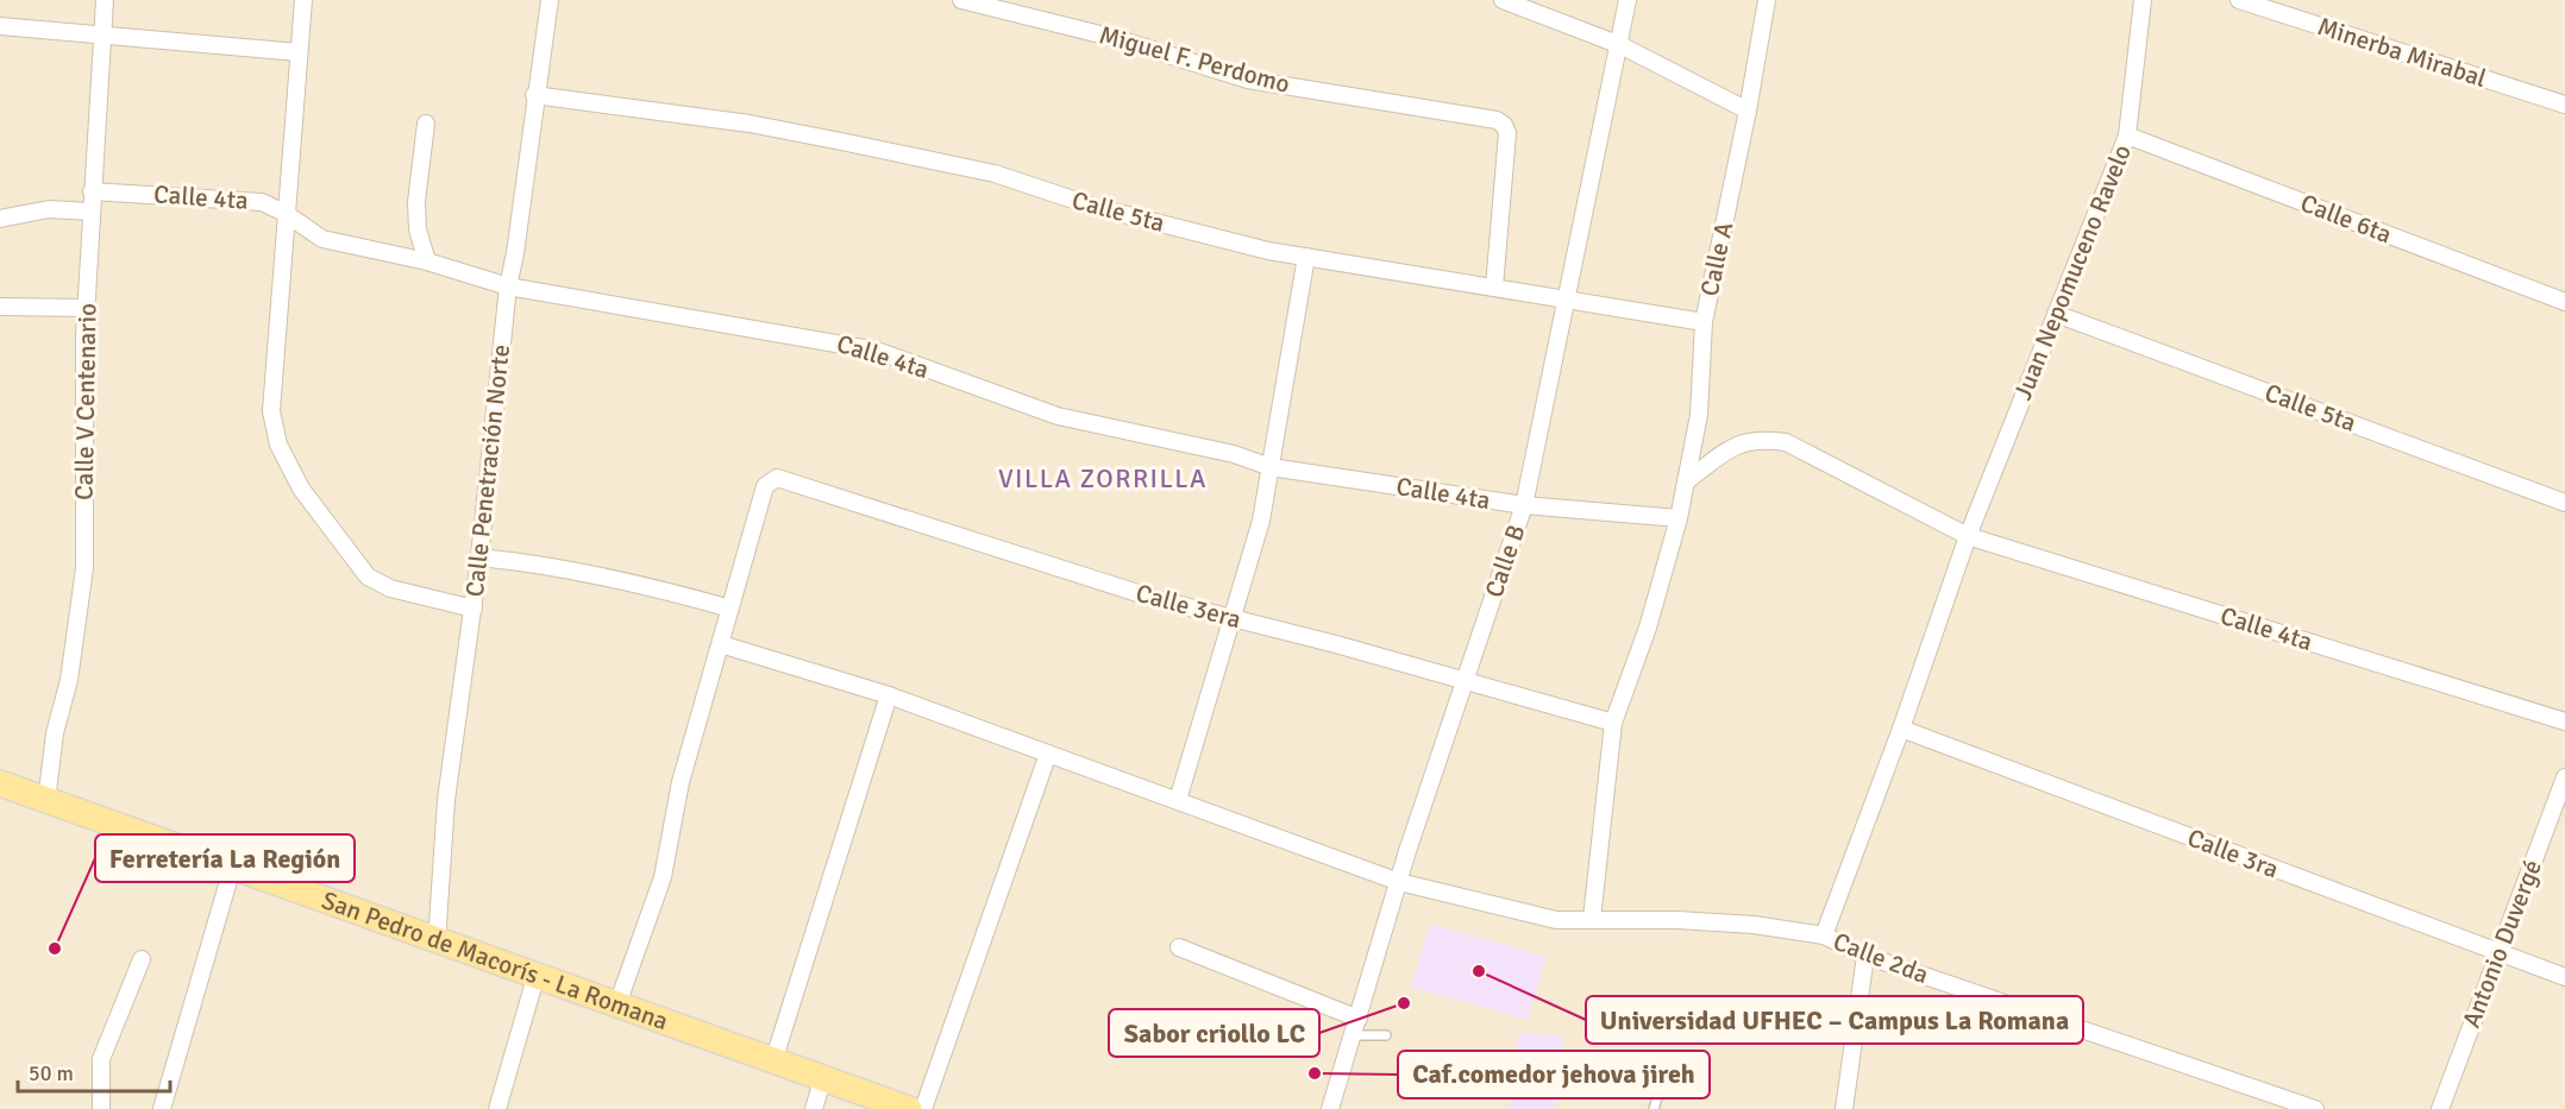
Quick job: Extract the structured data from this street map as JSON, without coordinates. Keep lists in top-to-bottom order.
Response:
{
  "streets": {
    "main road": ["San Pedro de Macorís - La Romana"],
    "street": [
      "Minerba Mirabal",
      "Miguel F. Perdomo",
      "Calle 4ta",
      "Calle 5ta",
      "Calle 6ta",
      "Calle A",
      "Juan Nepomuceno Ravelo",
      "Calle V Centenario",
      "Calle Penetración Norte",
      "Calle B",
      "Calle 3era",
      "Calle 3ra",
      "Antonio Duvergé",
      "Calle 2da"
    ]
  },
  "crossings": [
    ["Miguel F. Perdomo", "Calle 5ta"],
    ["Calle 4ta", "Calle A"],
    ["Calle 4ta", "Juan Nepomuceno Ravelo"],
    ["Calle 4ta", "Calle V Centenario"],
    ["Calle 4ta", "Calle Penetración Norte"],
    ["Calle 4ta", "Calle B"],
    ["Calle 5ta", "Calle A"],
    ["Calle 5ta", "Juan Nepomuceno Ravelo"],
    ["Calle 5ta", "Calle Penetración Norte"],
    ["Calle 5ta", "Calle B"],
    ["Calle 6ta", "Juan Nepomuceno Ravelo"],
    ["Calle A", "Calle 3era"],
    ["Calle A", "Calle 2da"],
    ["Juan Nepomuceno Ravelo", "Calle 3ra"],
    ["Juan Nepomuceno Ravelo", "Calle 2da"],
    ["Calle V Centenario", "San Pedro de Macorís - La Romana"],
    ["Calle Penetración Norte", "San Pedro de Macorís - La Romana"],
    ["Calle B", "Calle 3era"],
    ["Calle B", "Calle 2da"],
    ["Calle 3ra", "Antonio Duvergé"]
  ],
  "districts": ["VILLA ZORRILLA"],
  "places": [
    "Ferretería La Región",
    "Universidad UFHEC – Campus La Romana",
    "Sabor criollo LC",
    "Caf.comedor jehova jireh"
  ],
  "scale_bar": "50 m"
}
